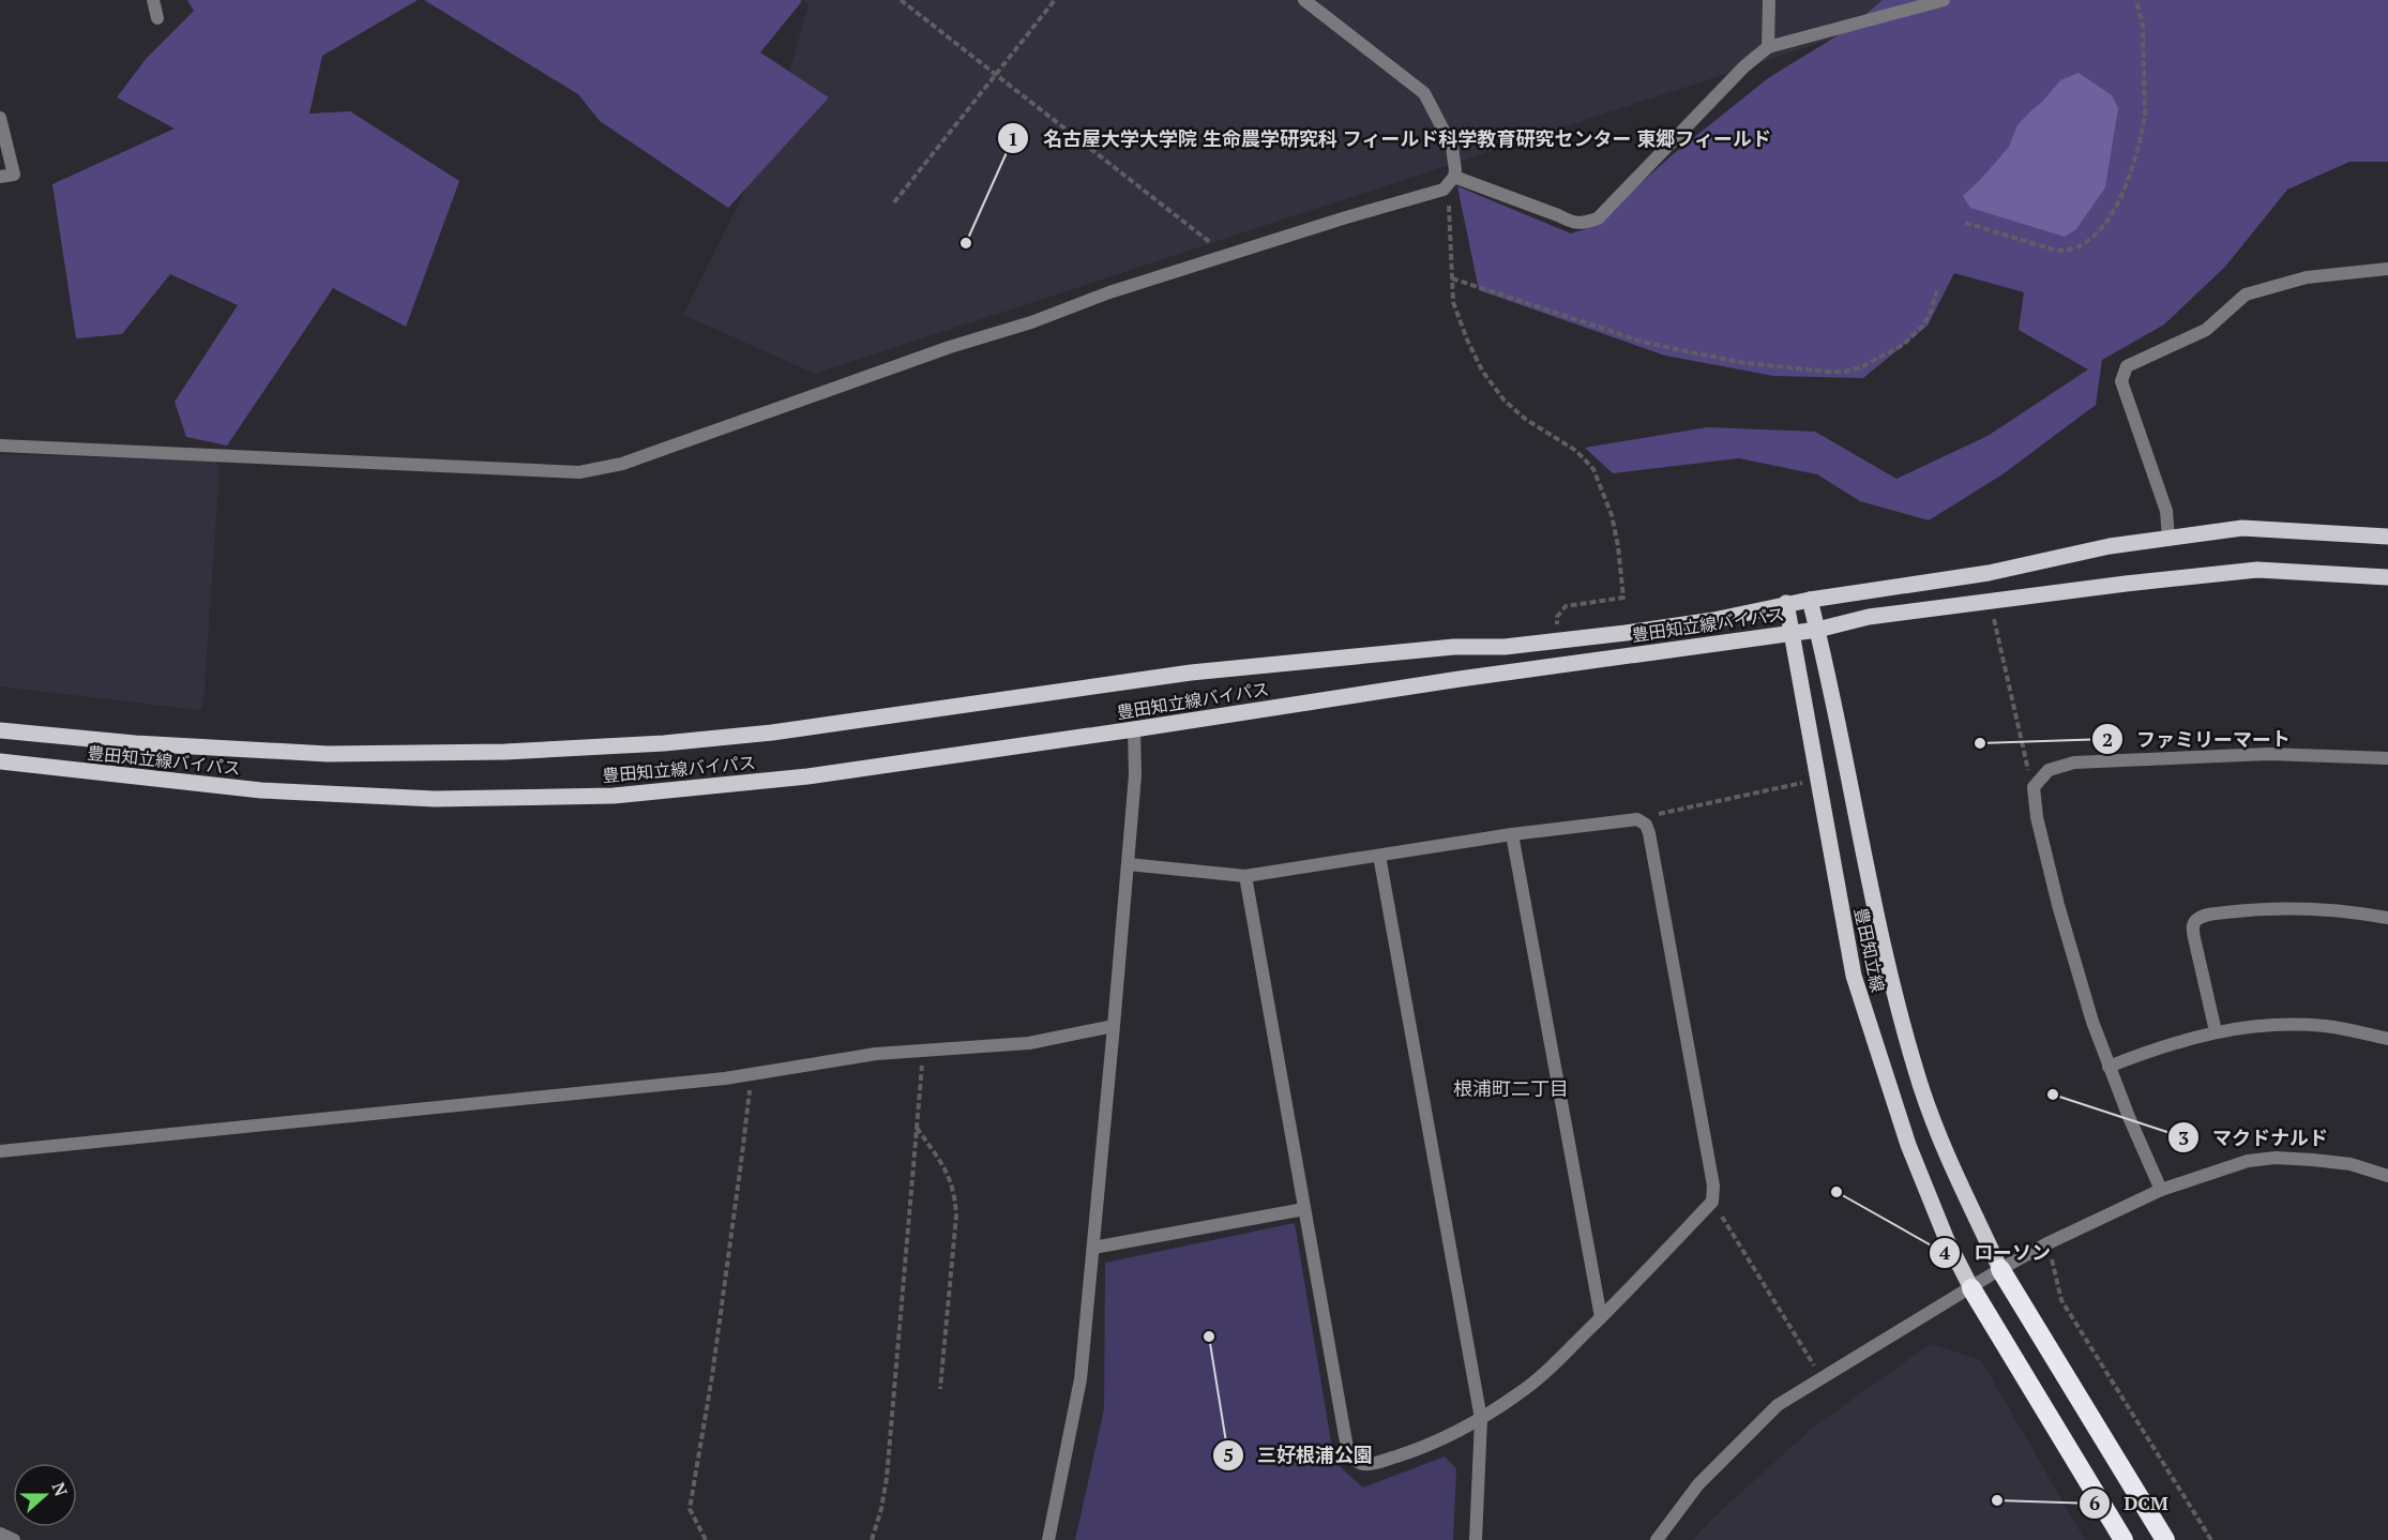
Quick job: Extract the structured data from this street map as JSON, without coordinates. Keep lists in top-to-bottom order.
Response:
{
  "streets": {
    "main road": ["豊田知立線バイパス", "豊田知立線"]
  },
  "crossings": [
    ["豊田知立線バイパス", "豊田知立線"]
  ],
  "districts": ["根浦町二丁目"],
  "places": [
    "名古屋大学大学院 生命農学研究科 フィールド科学教育研究センター 東郷フィールド",
    "ファミリーマート",
    "マクドナルド",
    "ローソン",
    "三好根浦公園",
    "DCM"
  ],
  "north": "right"
}
